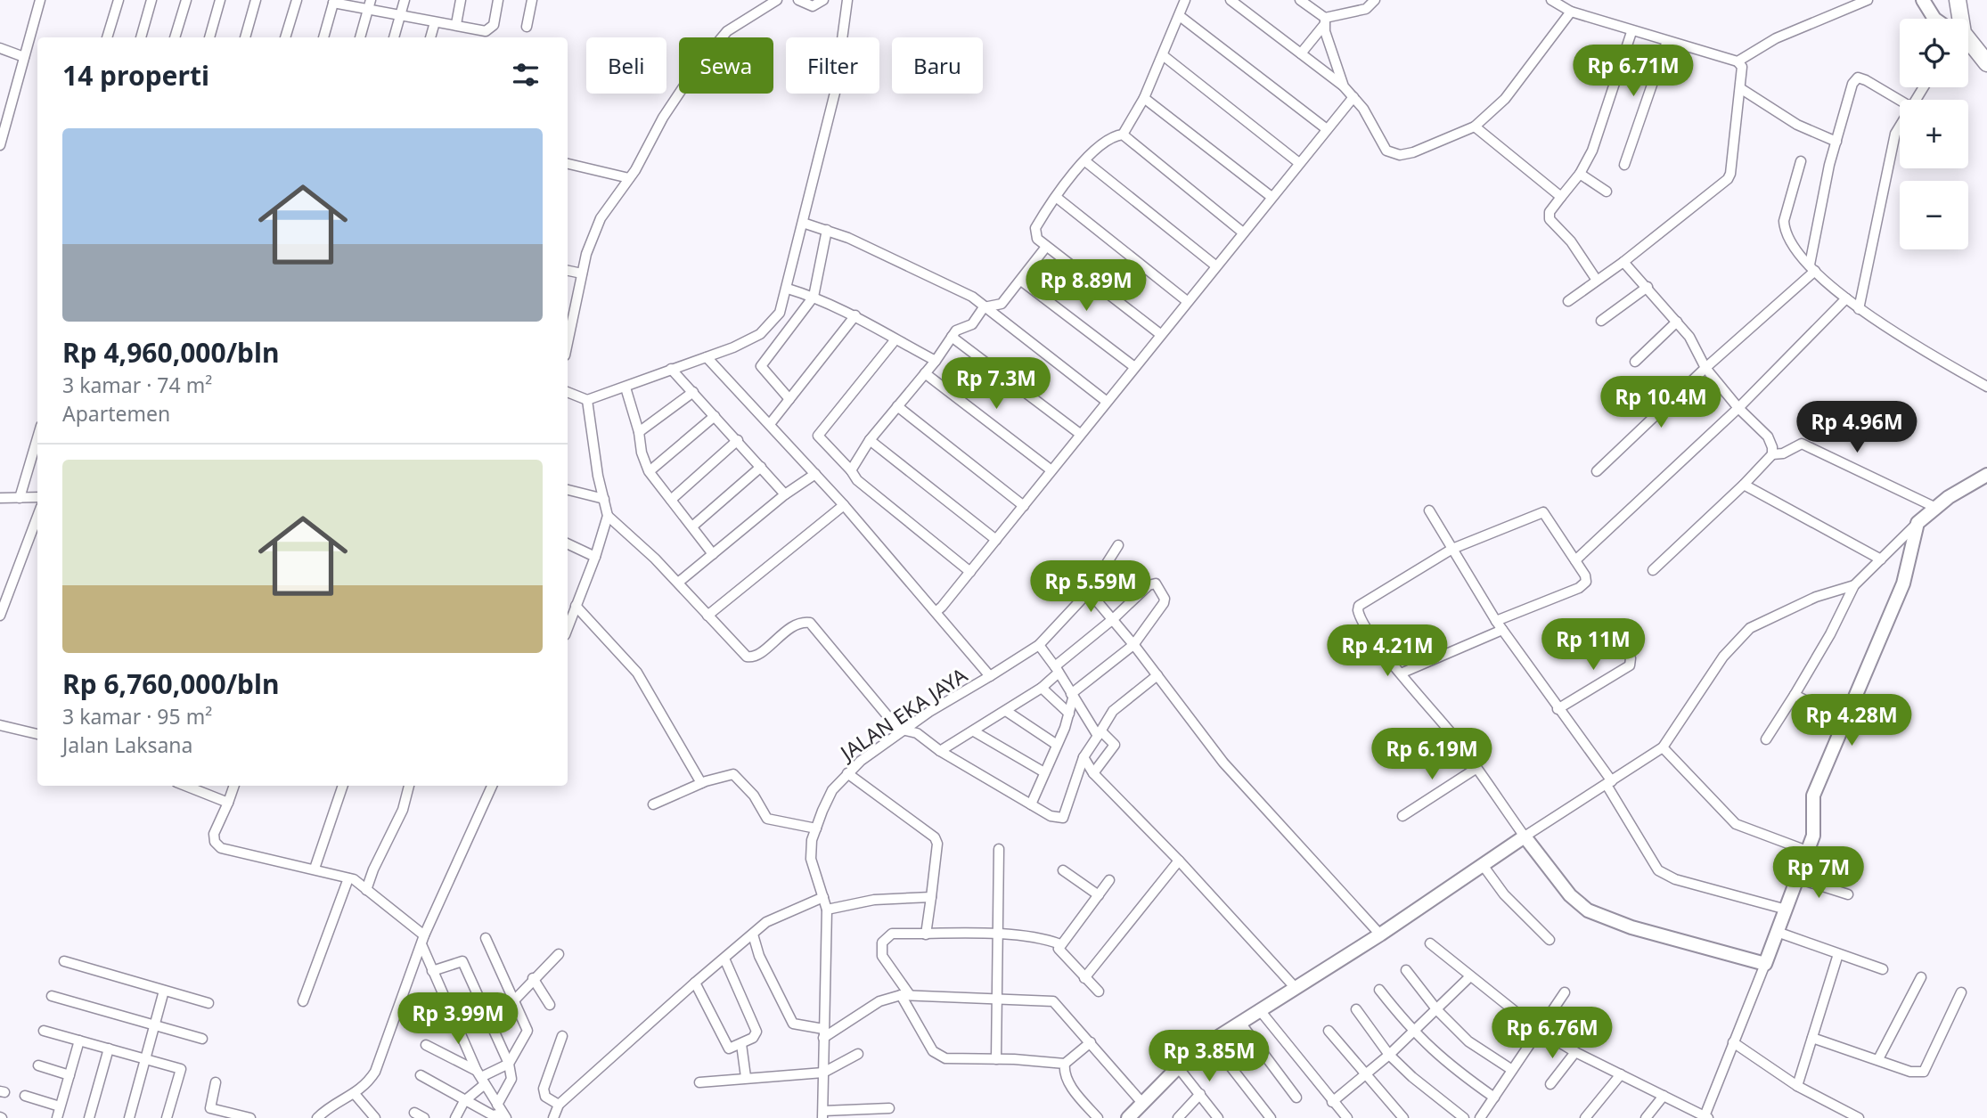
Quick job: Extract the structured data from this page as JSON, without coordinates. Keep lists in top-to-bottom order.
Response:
{
  "streets": {
    "street": ["JALAN EKA JAYA"]
  },
  "page": {
    "map_buttons": ["+", "−"],
    "chip": [
      "Beli",
      "Sewa",
      "Filter",
      "Baru"
    ],
    "heading": "14 properti",
    "price": [
      "Rp 6.71M",
      "Rp 8.89M",
      "Rp 7.3M",
      "Rp 10.4M",
      "Rp 4.96M",
      "Rp 5.59M",
      "Rp 11M",
      "Rp 4.21M",
      "Rp 4.28M",
      "Rp 6.19M",
      "Rp 7M",
      "Rp 3.99M",
      "Rp 6.76M",
      "Rp 3.85M"
    ],
    "list": [
      {
        "name": "Rp 4,960,000/bln",
        "note": "3 kamar · 74 m² · Apartemen"
      },
      {
        "name": "Rp 6,760,000/bln",
        "note": "3 kamar · 95 m² · Jalan Laksana"
      }
    ]
  }
}
